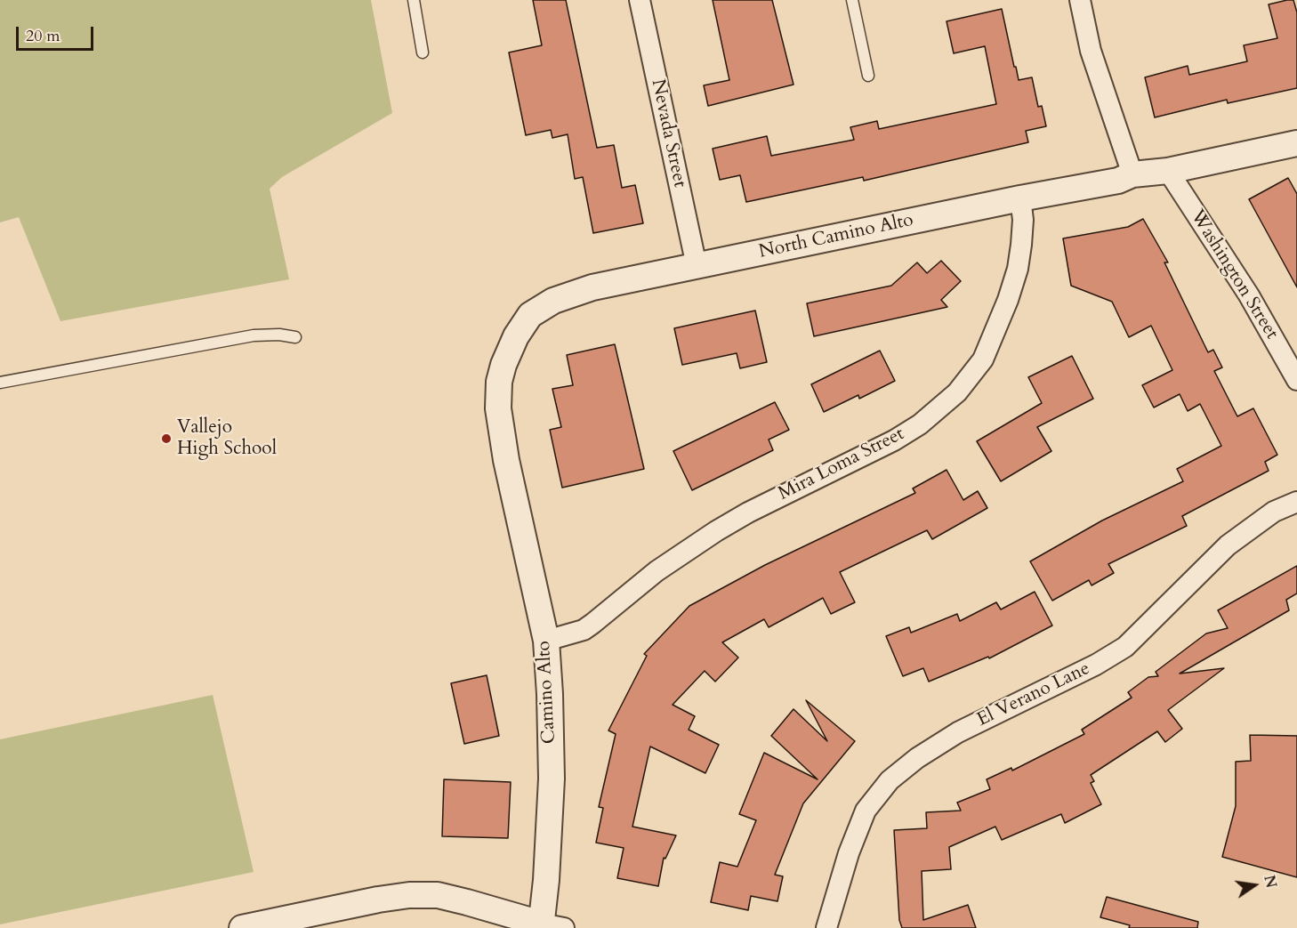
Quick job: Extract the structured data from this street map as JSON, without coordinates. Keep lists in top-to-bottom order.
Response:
{
  "streets": {
    "street": [
      "Nevada Street",
      "North Camino Alto",
      "Washington Street",
      "Mira Loma Street",
      "Camino Alto",
      "El Verano Lane"
    ]
  },
  "crossings": [
    ["Nevada Street", "North Camino Alto"],
    ["North Camino Alto", "Washington Street"],
    ["North Camino Alto", "Mira Loma Street"],
    ["North Camino Alto", "Camino Alto"],
    ["Mira Loma Street", "Camino Alto"]
  ],
  "places": ["Vallejo High School"],
  "scale_bar": "20 m",
  "north": "right"
}
